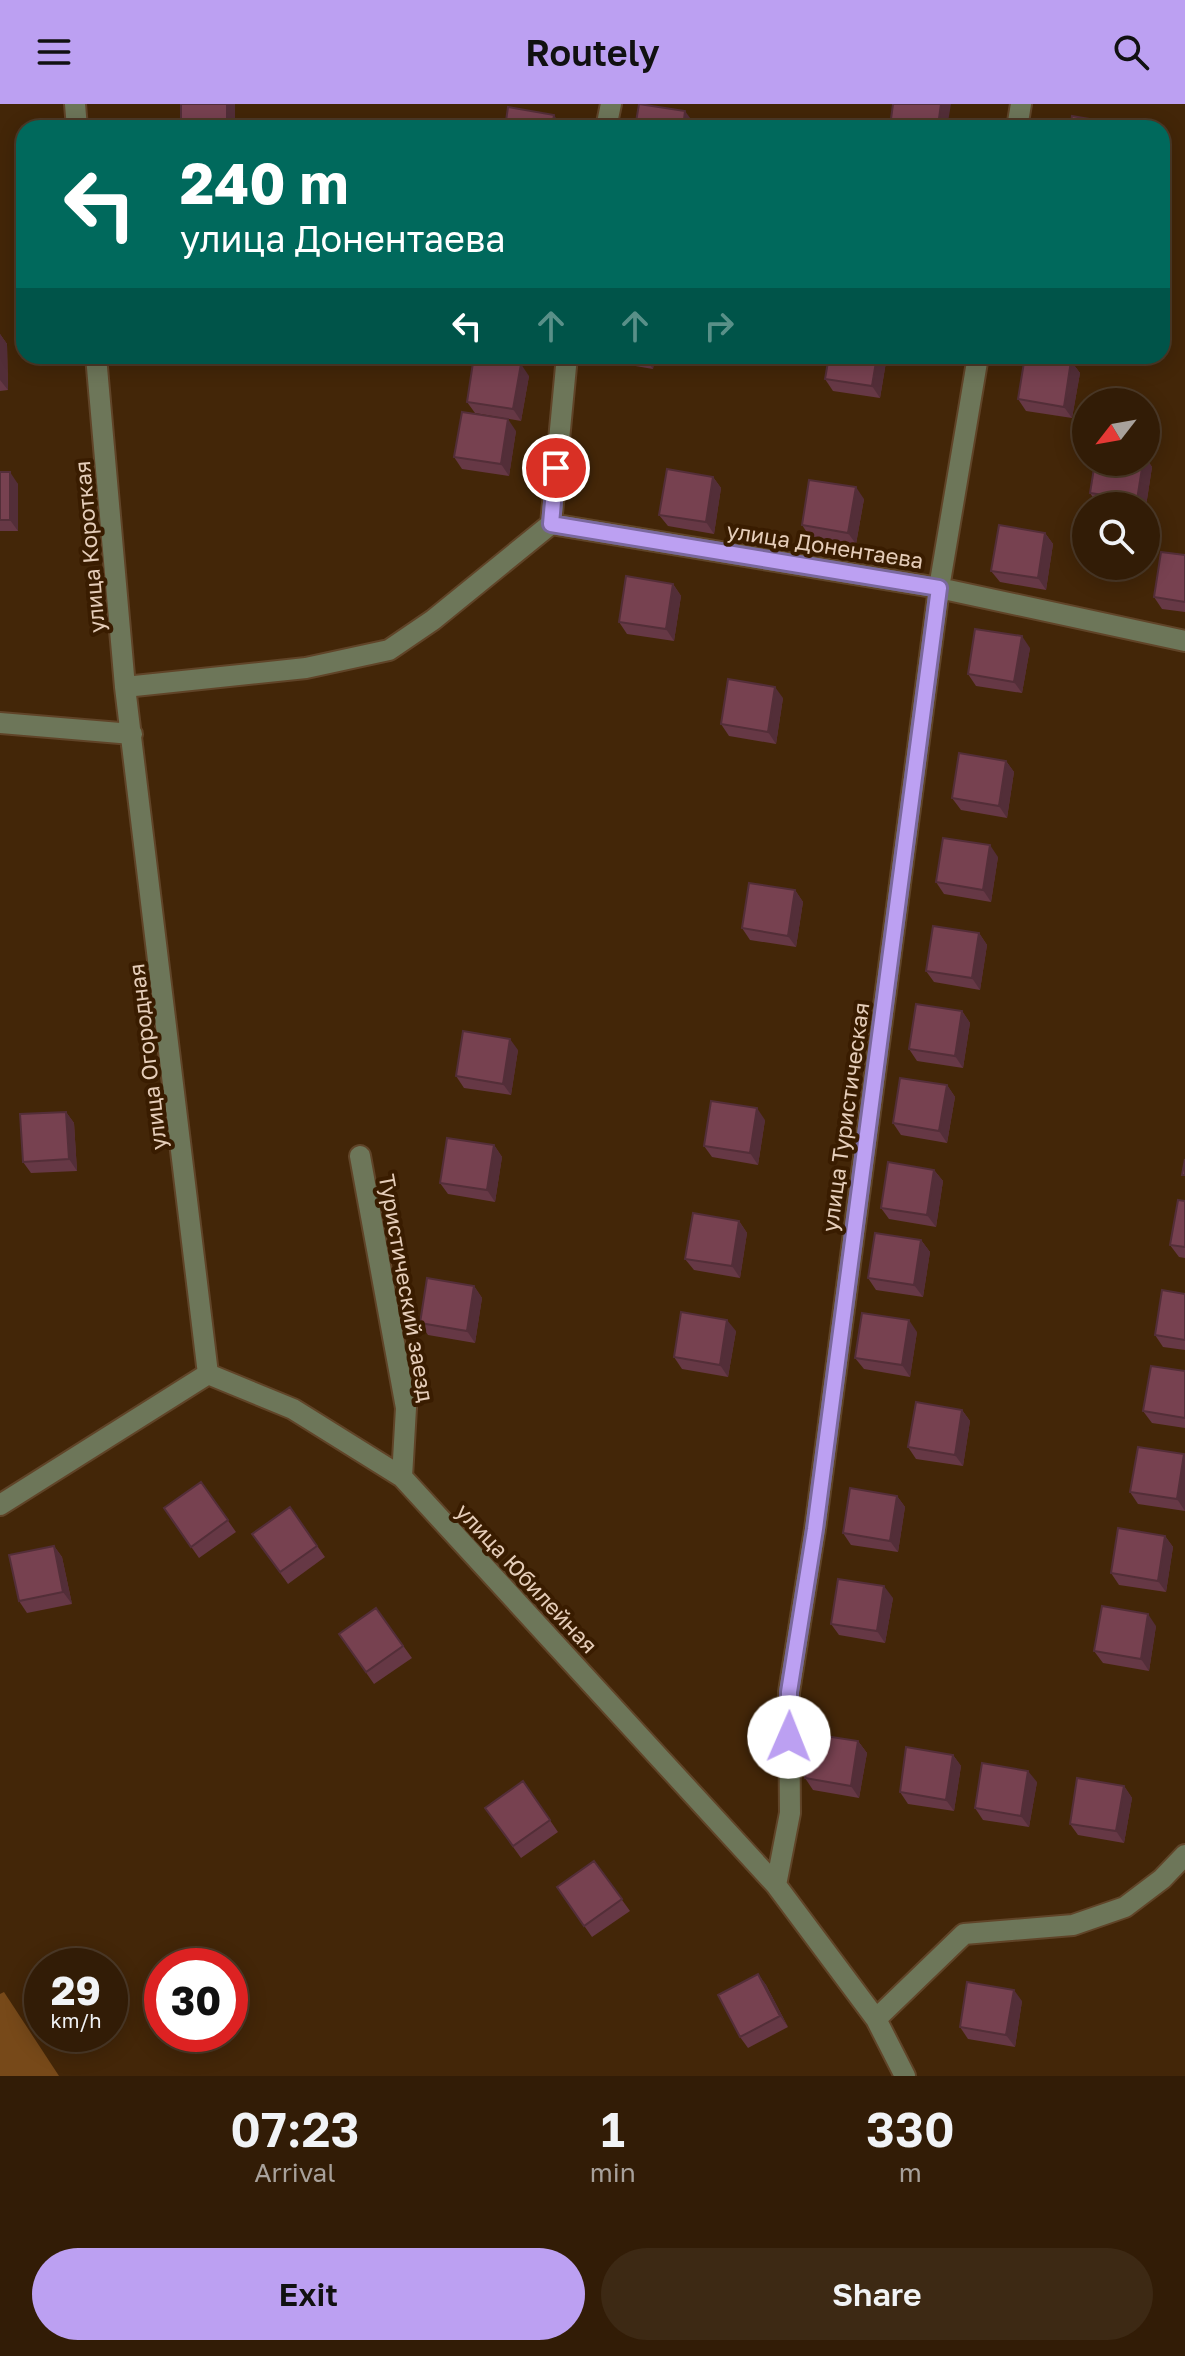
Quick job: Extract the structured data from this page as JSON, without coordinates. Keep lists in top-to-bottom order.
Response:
{
  "streets": {
    "street": [
      "улица Донентаева",
      "улица Короткая",
      "улица Огородная",
      "улица Туристическая",
      "Туристический заезд",
      "улица Юбилейная"
    ]
  },
  "crossings": [
    ["улица Донентаева", "улица Туристическая"],
    ["улица Короткая", "улица Огородная"],
    ["улица Огородная", "улица Юбилейная"],
    ["улица Туристическая", "улица Юбилейная"],
    ["Туристический заезд", "улица Юбилейная"]
  ],
  "north": "bottom left",
  "page": {
    "header": "Routely",
    "turn": ["240 m", "улица Донентаева"],
    "speed": "29 km/h",
    "limit": "30",
    "eta": [
      "07:23",
      "Arrival",
      "1",
      "min",
      "330",
      "m"
    ],
    "buttons": ["Exit", "Share"]
  }
}
